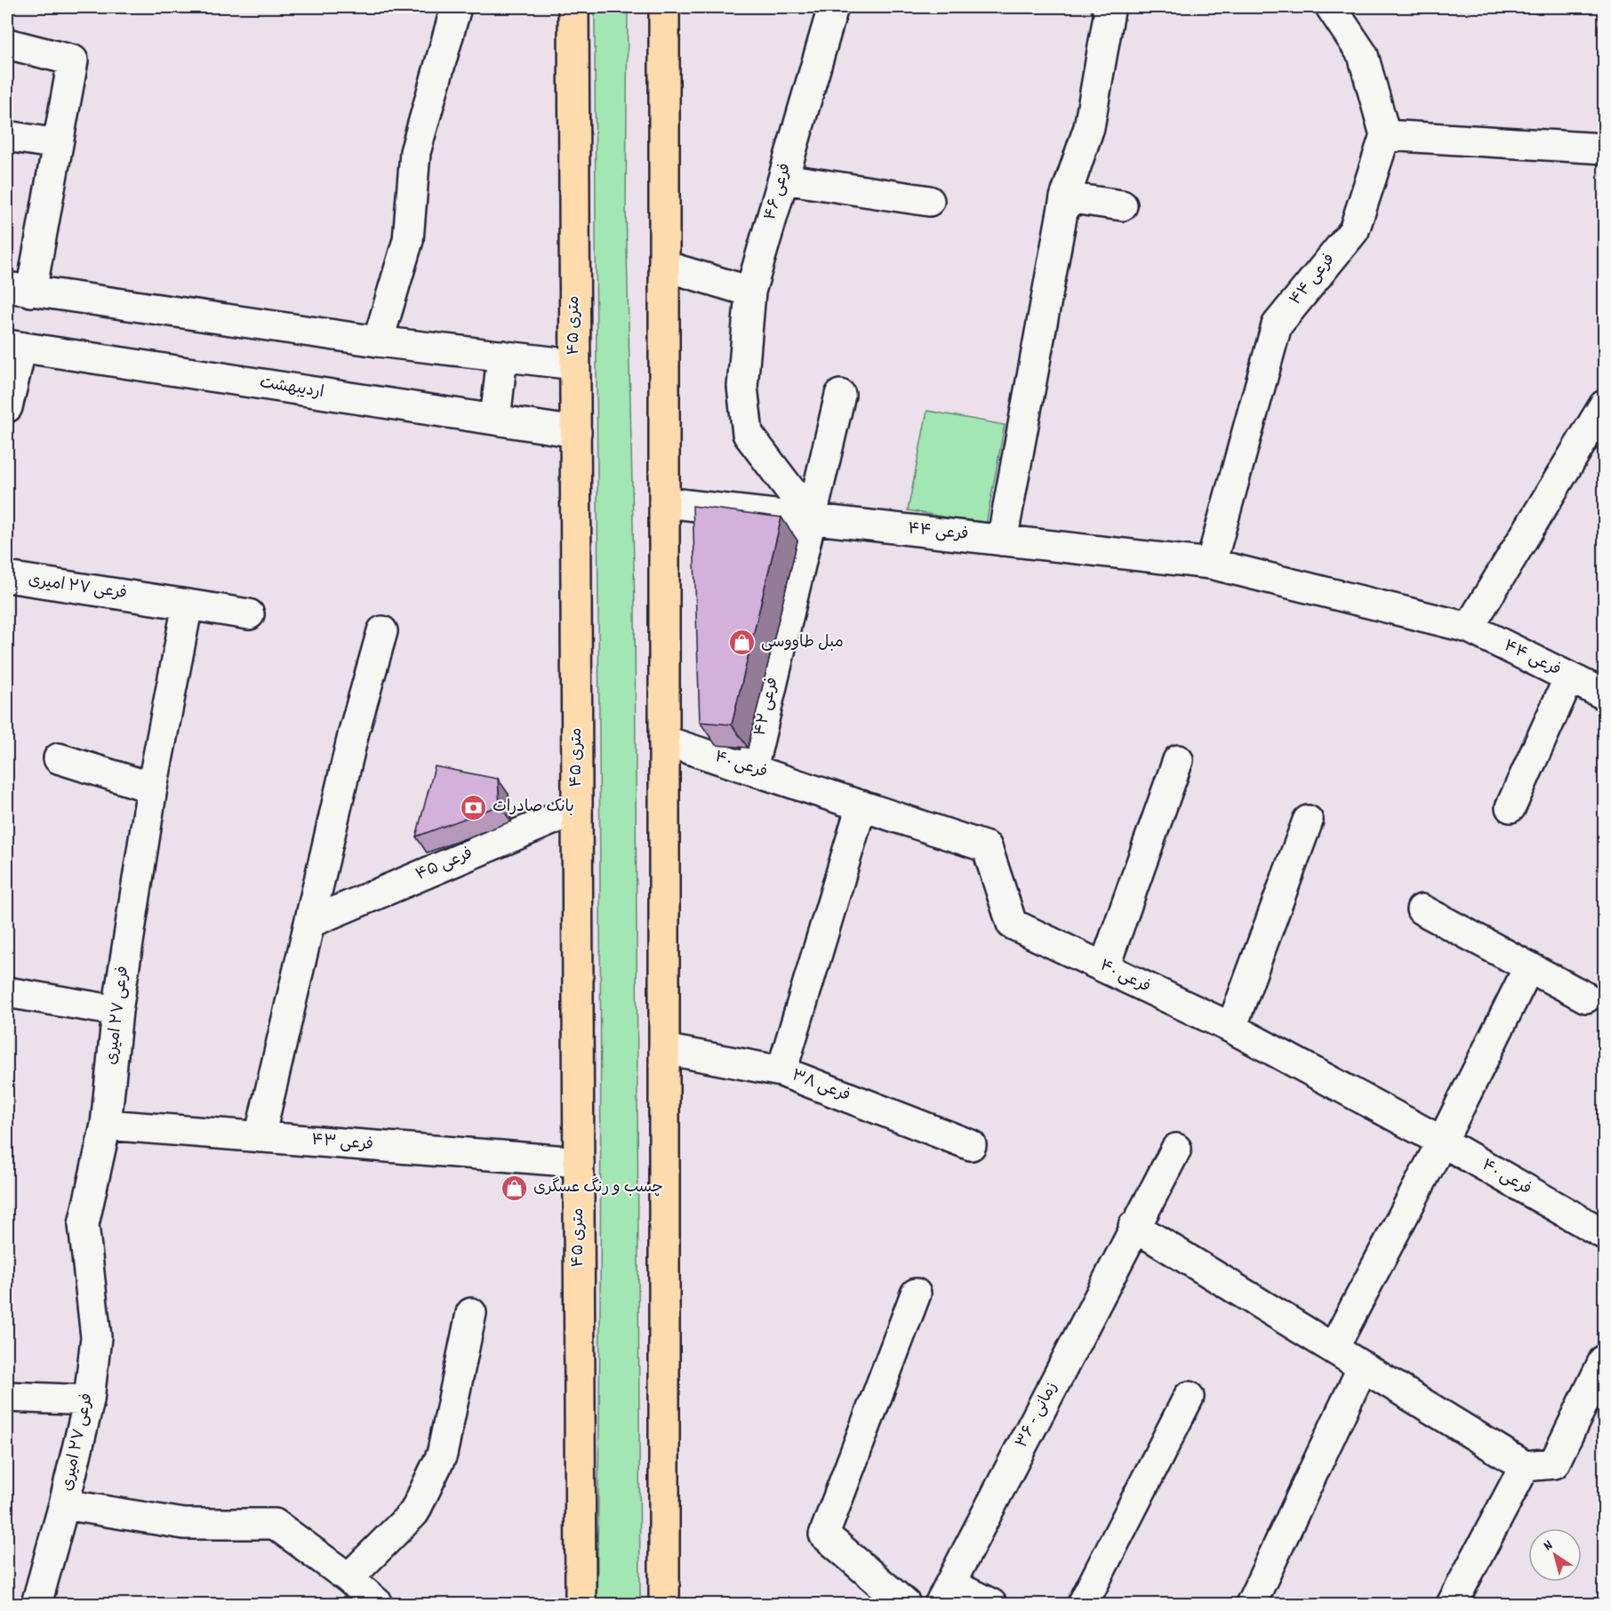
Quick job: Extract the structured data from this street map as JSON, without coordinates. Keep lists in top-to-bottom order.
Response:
{
  "streets": {
    "main road": ["۴۵ متری"],
    "street": [
      "فرعی ۴۶",
      "فرعی ۴۴",
      "اردیبهشت",
      "فرعی ۲۷ امیری",
      "فرعی ۴۲",
      "فرعی ۴۰",
      "فرعی ۴۵",
      "فرعی ۳۸",
      "فرعی ۴۳",
      "۳۶ - زمانی"
    ]
  },
  "crossings": [
    ["فرعی ۴۶", "فرعی ۴۴"],
    ["فرعی ۴۶", "فرعی ۴۲"],
    ["فرعی ۴۴", "فرعی ۴۲"],
    ["۴۵ متری", "اردیبهشت"],
    ["۴۵ متری", "فرعی ۴۵"],
    ["۴۵ متری", "فرعی ۴۳"],
    ["فرعی ۲۷ امیری", "فرعی ۴۳"],
    ["فرعی ۴۲", "فرعی ۴۰"]
  ],
  "places": {
    "shop": ["مبل طاووسی", "چسب و رنگ عسگری"],
    "bank": ["بانک صادرات"]
  },
  "north": "top left"
}
